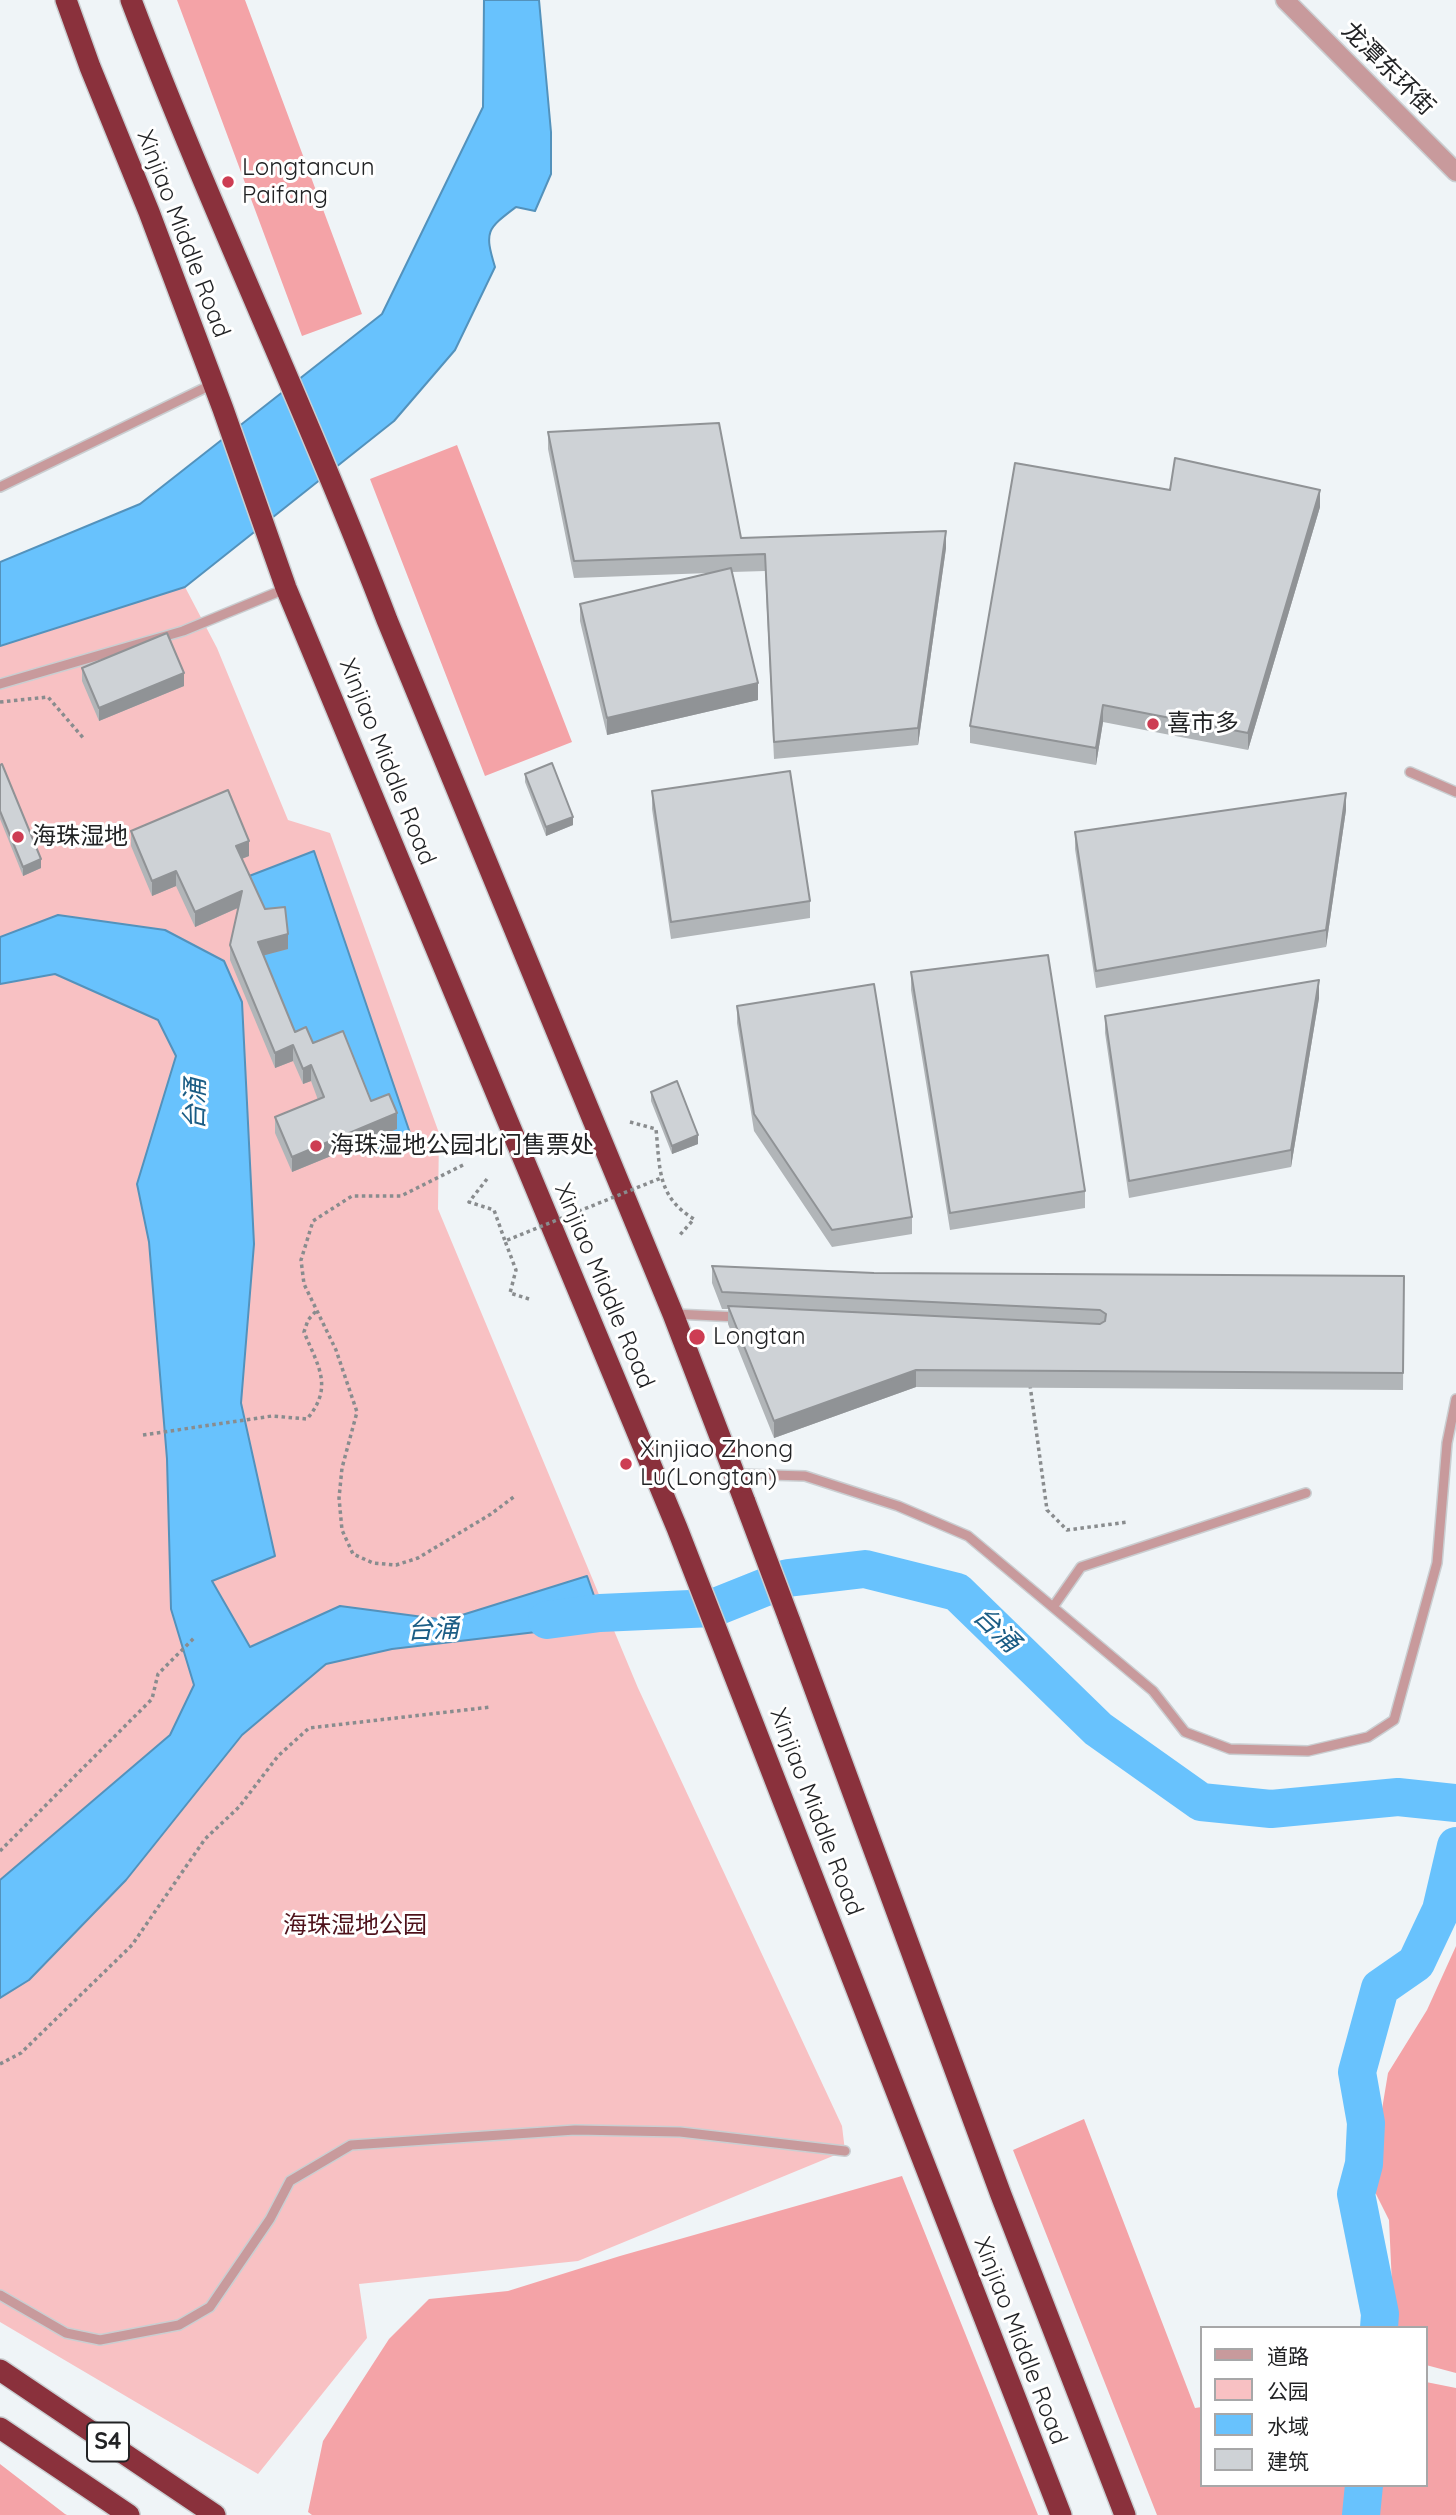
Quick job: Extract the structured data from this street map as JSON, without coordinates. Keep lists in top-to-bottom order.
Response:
{
  "streets": {
    "highway": ["Xinjiao Middle Road", "S4"],
    "street": ["龙潭东环街"]
  },
  "water": ["台涌"],
  "parks": ["海珠湿地公园"],
  "places": [
    "Longtancun Paifang",
    "喜市多",
    "海珠湿地",
    "海珠湿地公园北门售票处",
    "Longtan",
    "Xinjiao Zhong Lu(Longtan)"
  ],
  "legend": [
    "道路",
    "公园",
    "水域",
    "建筑"
  ]
}
